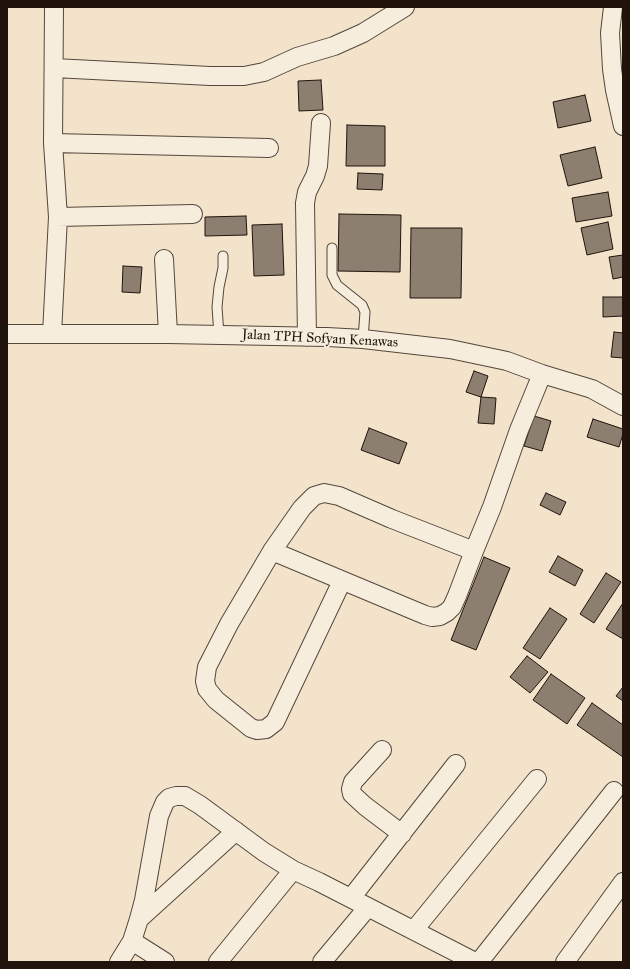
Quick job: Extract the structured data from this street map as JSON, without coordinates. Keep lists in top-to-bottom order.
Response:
{
  "streets": {
    "street": ["Jalan TPH Sofyan Kenawas"]
  }
}
